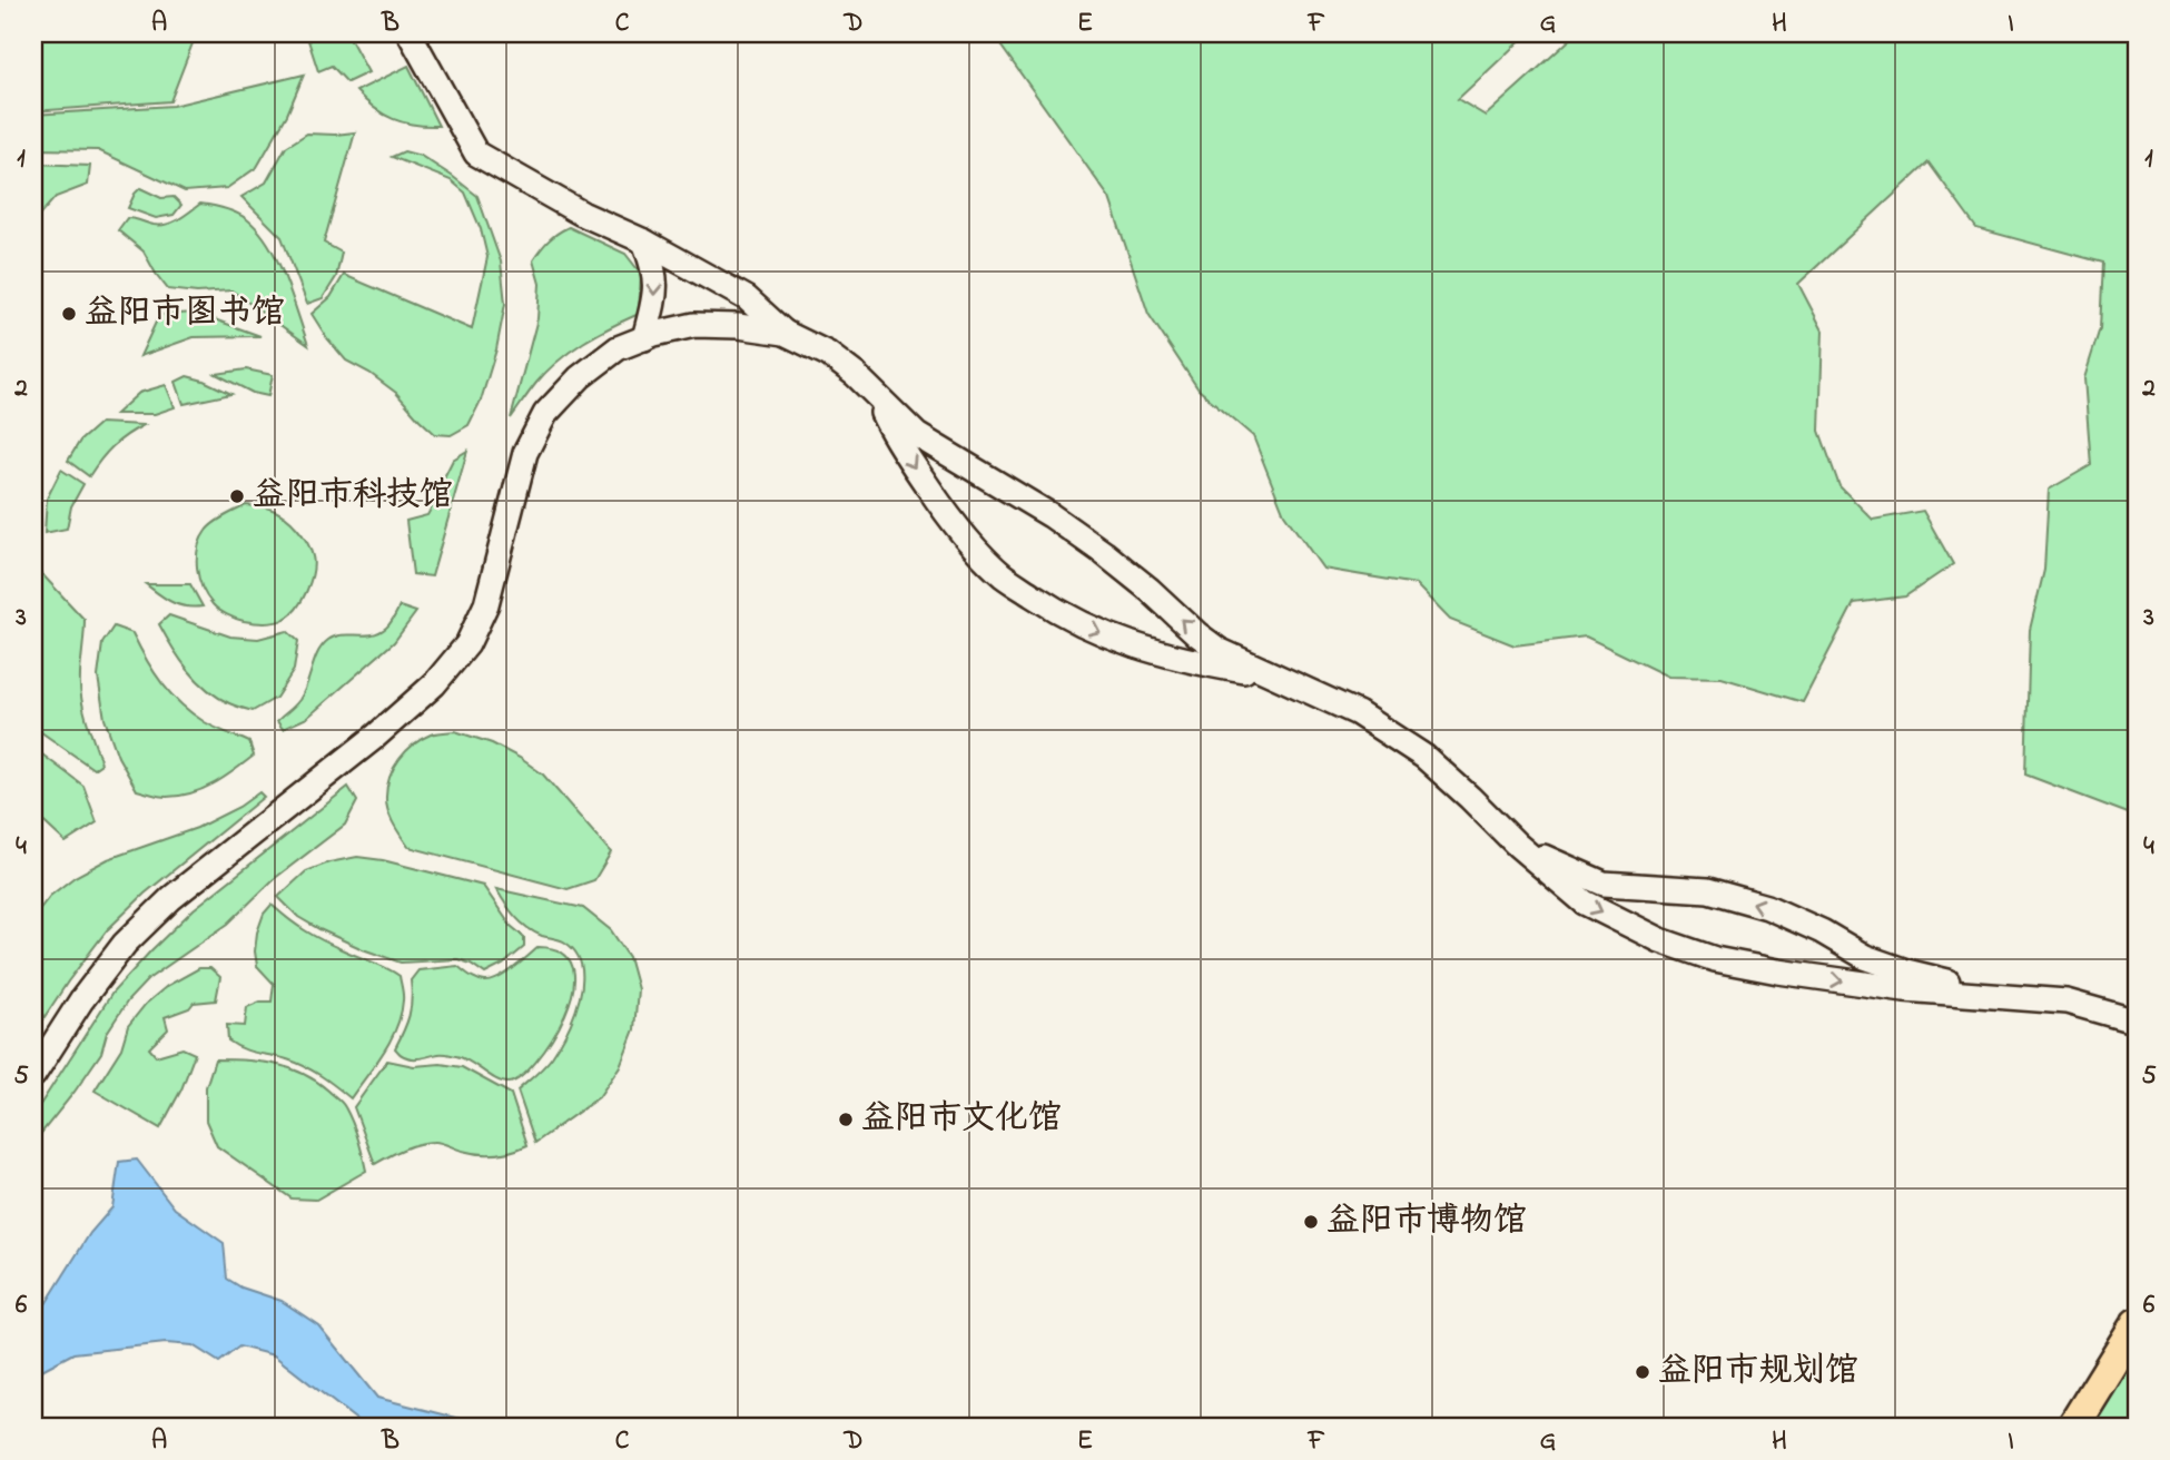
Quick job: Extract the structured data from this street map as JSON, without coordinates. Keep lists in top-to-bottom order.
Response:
{
  "places": [
    "益阳市图书馆",
    "益阳市科技馆",
    "益阳市文化馆",
    "益阳市博物馆",
    "益阳市规划馆"
  ],
  "grid": {
    "columns": [
      "A",
      "B",
      "C",
      "D",
      "E",
      "F",
      "G",
      "H",
      "I"
    ],
    "rows": [
      "1",
      "2",
      "3",
      "4",
      "5",
      "6"
    ]
  }
}
